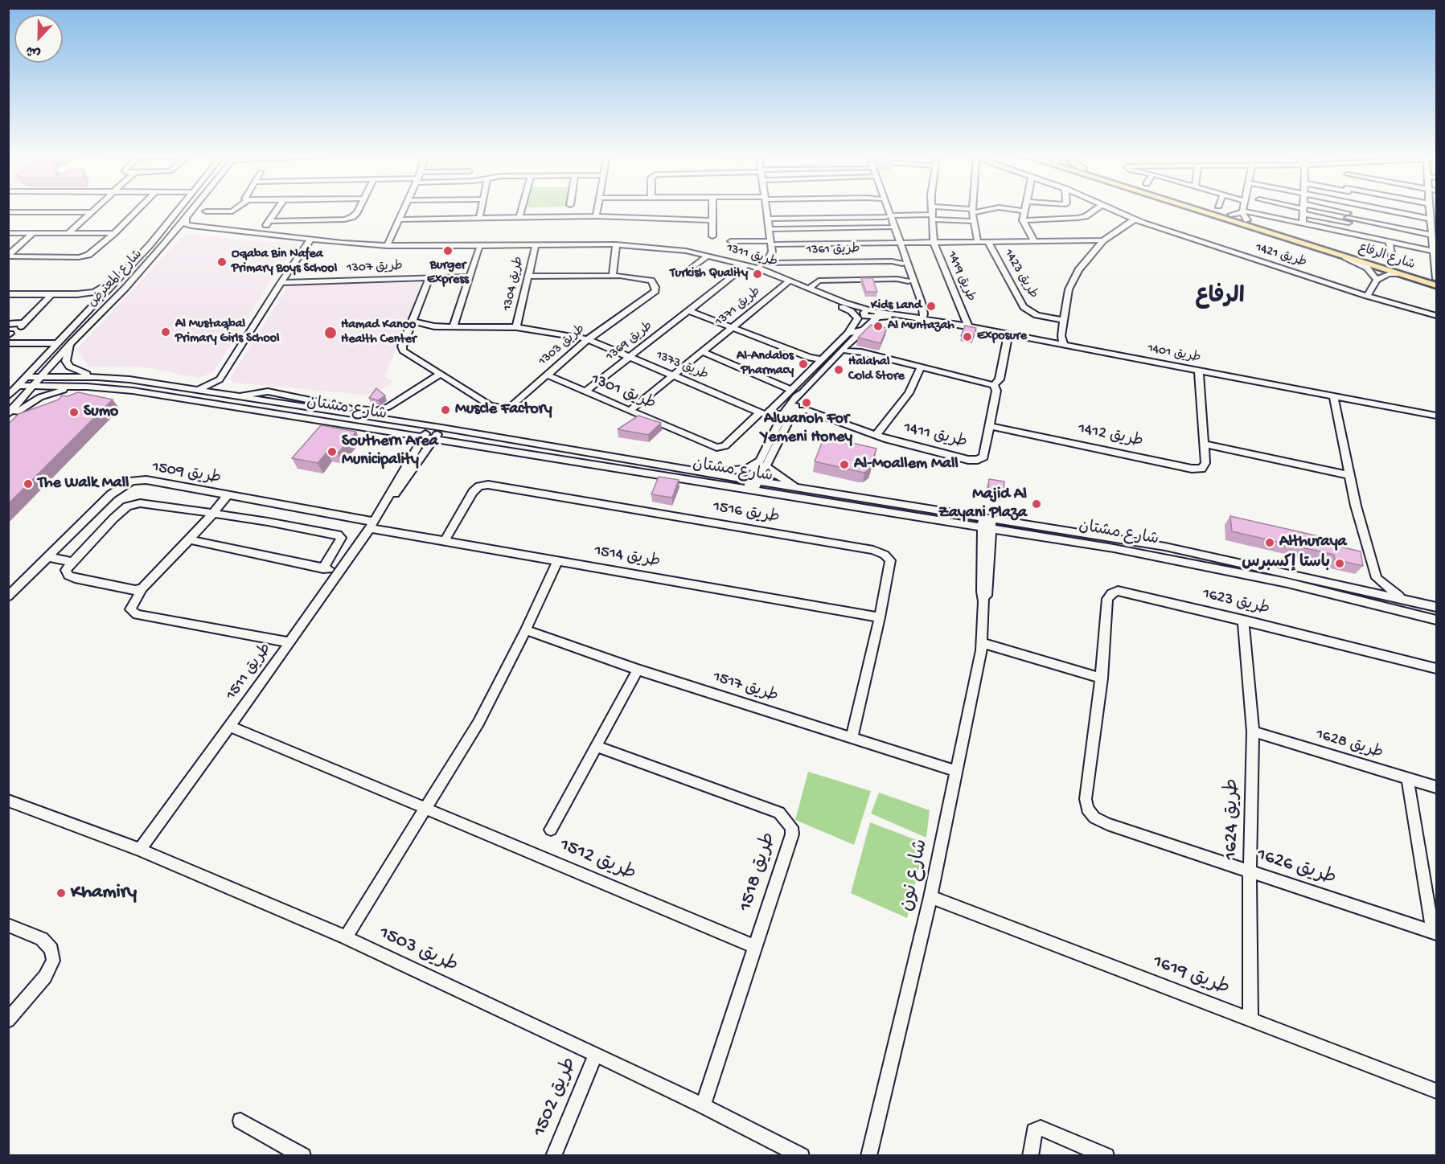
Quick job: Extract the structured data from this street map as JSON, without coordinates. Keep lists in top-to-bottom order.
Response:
{
  "streets": {
    "main road": ["شارع الرفاع"],
    "street": [
      "طريق 1361",
      "طريق 1311",
      "طريق 1421",
      "طريق 1307",
      "طريق 1423",
      "طريق 1419",
      "شارع المعترض",
      "طريق 1304",
      "طريق 1371",
      "طريق 1369",
      "طريق 1303",
      "طريق 1401",
      "طريق 1373",
      "طريق 1301",
      "شارع مشتان",
      "طريق 1411",
      "طريق 1412",
      "طريق 1509",
      "طريق 1516",
      "طريق 1514",
      "طريق 1623",
      "طريق 1511",
      "طريق 1517",
      "طريق 1628",
      "طريق 1624",
      "طريق 1512",
      "طريق 1626",
      "طريق 1518",
      "شارع نون",
      "طريق 1503",
      "طريق 1619",
      "طريق 1502"
    ]
  },
  "crossings": [
    ["طريق 1361", "طريق 1423"],
    ["طريق 1361", "طريق 1419"],
    ["طريق 1311", "شارع المعترض"],
    ["طريق 1311", "طريق 1304"],
    ["طريق 1311", "طريق 1371"],
    ["طريق 1311", "طريق 1369"],
    ["طريق 1311", "طريق 1401"],
    ["طريق 1307", "طريق 1303"],
    ["طريق 1419", "طريق 1401"],
    ["شارع المعترض", "شارع مشتان"],
    ["طريق 1304", "طريق 1303"],
    ["طريق 1304", "طريق 1373"],
    ["طريق 1371", "طريق 1373"],
    ["طريق 1371", "طريق 1301"],
    ["طريق 1369", "طريق 1373"],
    ["طريق 1369", "طريق 1301"],
    ["طريق 1303", "طريق 1373"],
    ["طريق 1303", "طريق 1301"],
    ["طريق 1401", "طريق 1411"],
    ["طريق 1401", "طريق 1412"],
    ["طريق 1373", "طريق 1301"],
    ["شارع مشتان", "طريق 1511"],
    ["شارع مشتان", "شارع نون"],
    ["طريق 1411", "طريق 1412"],
    ["طريق 1509", "طريق 1514"],
    ["طريق 1509", "طريق 1511"],
    ["طريق 1516", "طريق 1514"],
    ["طريق 1516", "طريق 1517"],
    ["طريق 1514", "طريق 1511"],
    ["طريق 1623", "طريق 1624"],
    ["طريق 1623", "طريق 1626"],
    ["طريق 1511", "طريق 1512"],
    ["طريق 1511", "طريق 1503"],
    ["طريق 1517", "شارع نون"],
    ["طريق 1628", "طريق 1624"],
    ["طريق 1628", "طريق 1626"],
    ["طريق 1624", "طريق 1626"],
    ["طريق 1624", "طريق 1619"],
    ["طريق 1512", "طريق 1518"],
    ["طريق 1518", "طريق 1503"],
    ["شارع نون", "طريق 1619"],
    ["طريق 1503", "طريق 1502"]
  ],
  "districts": ["الرفاع"],
  "places": [
    "Burger Express",
    "Oqaba Bin Nafea Primary Boys School",
    "Turkish Quality",
    "Kids Land",
    "Al Muntazah",
    "Al Mustaqbal Primary Girls School",
    "Hamad Kanoo Health Center",
    "Exposure",
    "Al-Andalos Pharmacy",
    "Halahal Cold Store",
    "Alwanoh For Yemeni Honey",
    "Muscle Factory",
    "Sumo",
    "Southern Area Municipality",
    "Al-Moallem Mall",
    "The Walk Mall",
    "Majid Al Zayani Plaza",
    "Althuraya",
    "باستا إكسبرس",
    "Khamiry"
  ],
  "north": "bottom"
}
